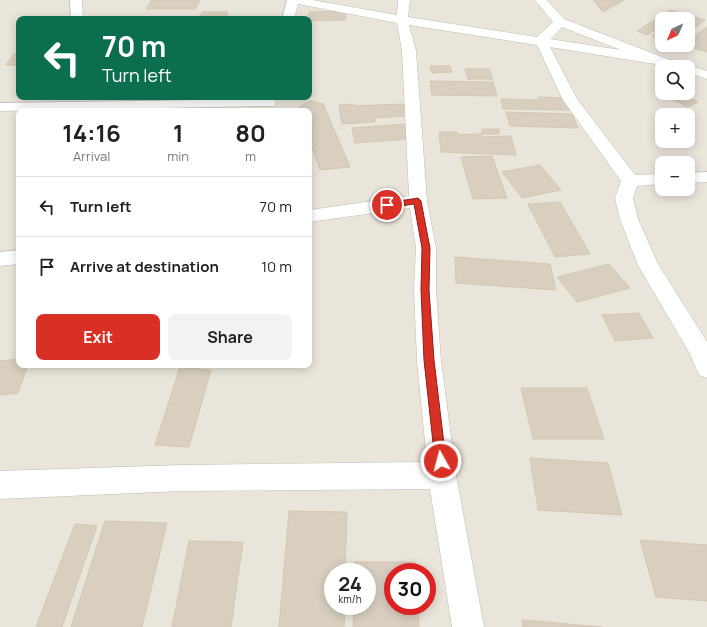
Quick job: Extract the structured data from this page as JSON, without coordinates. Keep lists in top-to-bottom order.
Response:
{
  "north": "bottom left",
  "page": {
    "map_buttons": ["+", "−"],
    "turn": ["70 m", "Turn left"],
    "eta": [
      "14:16",
      "Arrival",
      "1",
      "min",
      "80",
      "m"
    ],
    "list": [
      {
        "name": "Turn left",
        "value": "70 m"
      },
      {
        "name": "Arrive at destination",
        "value": "10 m"
      }
    ],
    "buttons": ["Exit", "Share"],
    "speed": "24 km/h",
    "limit": "30"
  }
}
